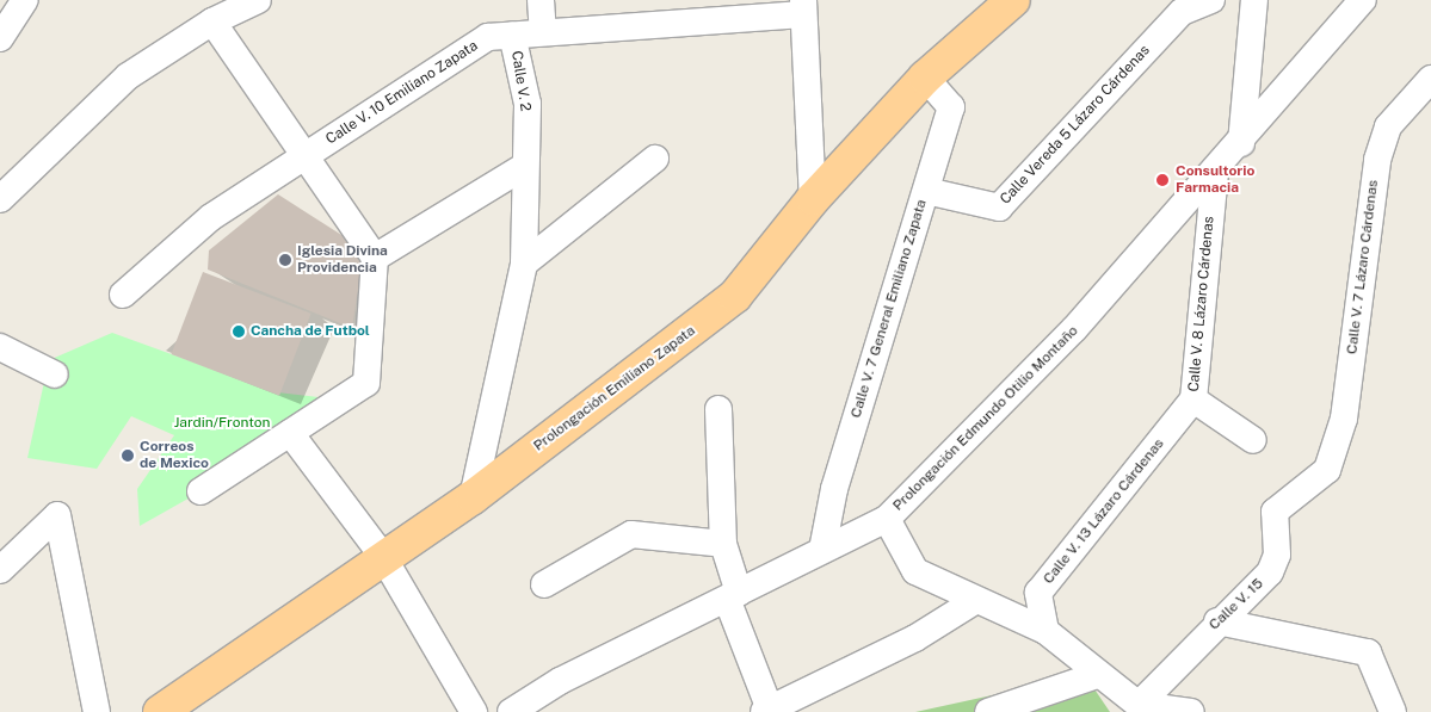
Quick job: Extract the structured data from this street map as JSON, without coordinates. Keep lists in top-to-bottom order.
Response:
{
  "streets": {
    "main road": ["Prolongación Emiliano Zapata"],
    "street": [
      "Calle V. 2",
      "Calle V. 10 Emiliano Zapata",
      "Calle Vereda 5 Lázaro Cárdenas",
      "Calle V. 7 Lázaro Cárdenas",
      "Calle V. 8 Lázaro Cárdenas",
      "Calle V. 7 General Emiliano Zapata",
      "Prolongación Edmundo Otilio Montaño",
      "Calle V. 13 Lázaro Cárdenas",
      "Calle V. 15"
    ]
  },
  "crossings": [
    ["Calle V. 2", "Calle V. 10 Emiliano Zapata"],
    ["Calle V. 2", "Prolongación Emiliano Zapata"],
    ["Calle Vereda 5 Lázaro Cárdenas", "Calle V. 7 General Emiliano Zapata"],
    ["Calle V. 7 Lázaro Cárdenas", "Calle V. 15"],
    ["Calle V. 8 Lázaro Cárdenas", "Prolongación Edmundo Otilio Montaño"],
    ["Calle V. 8 Lázaro Cárdenas", "Calle V. 13 Lázaro Cárdenas"],
    ["Calle V. 7 General Emiliano Zapata", "Prolongación Emiliano Zapata"],
    ["Calle V. 7 General Emiliano Zapata", "Prolongación Edmundo Otilio Montaño"]
  ],
  "parks": ["Jardin/Fronton"],
  "places": [
    "Consultorio Farmacia",
    "Iglesia Divina Providencia",
    "Cancha de Futbol",
    "Correos de Mexico"
  ]
}
